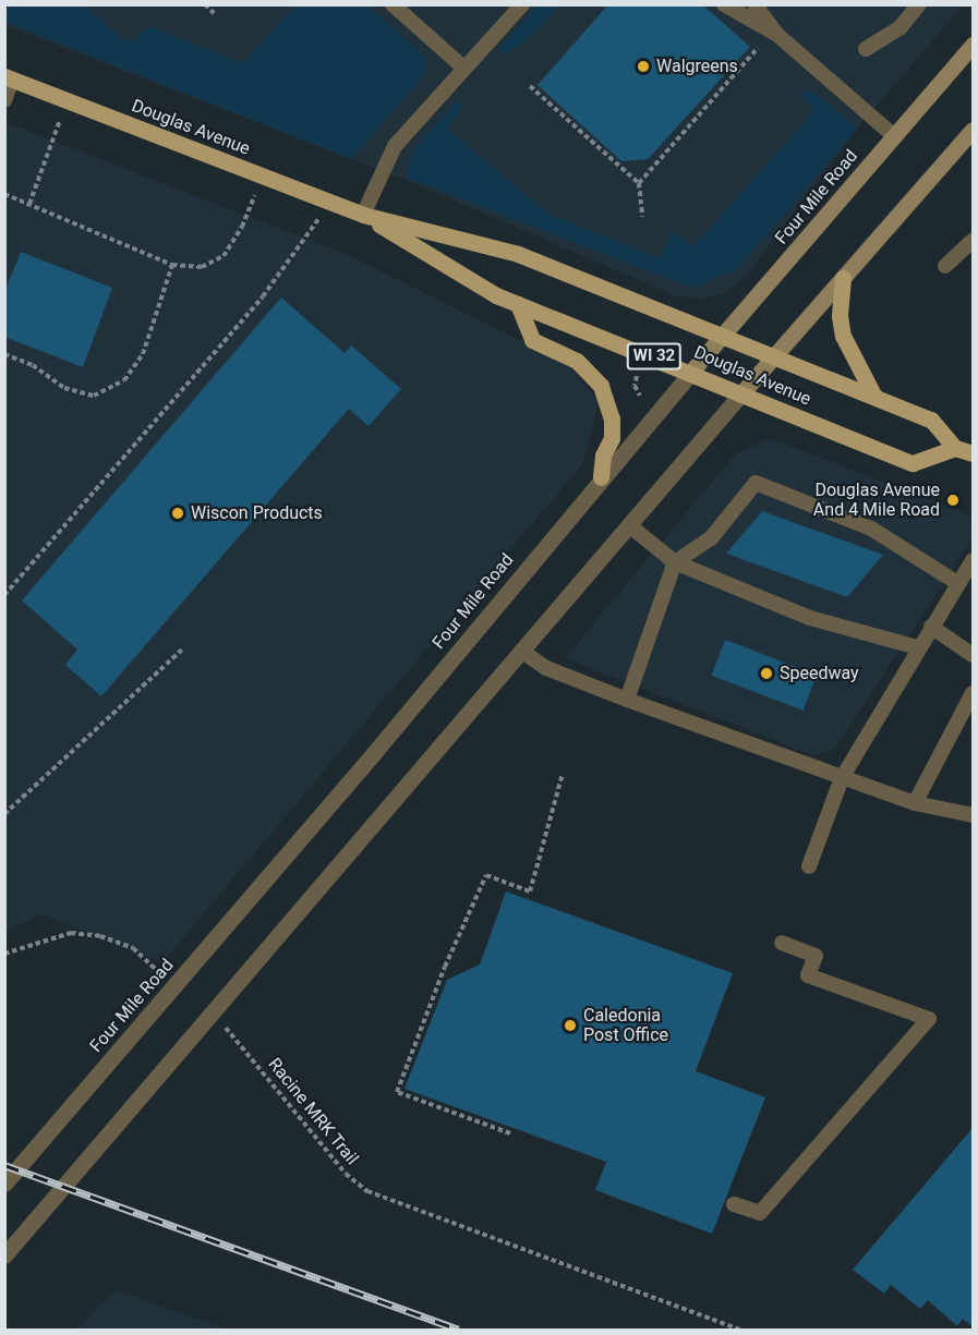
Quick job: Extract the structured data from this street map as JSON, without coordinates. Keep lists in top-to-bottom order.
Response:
{
  "streets": {
    "main road": ["Douglas Avenue", "Four Mile Road", "WI 32"],
    "path": ["Racine MRK Trail"]
  },
  "crossings": [
    ["Douglas Avenue", "Four Mile Road"]
  ],
  "places": [
    "Walgreens",
    "Douglas Avenue And 4 Mile Road",
    "Wiscon Products",
    "Speedway",
    "Caledonia Post Office"
  ]
}
